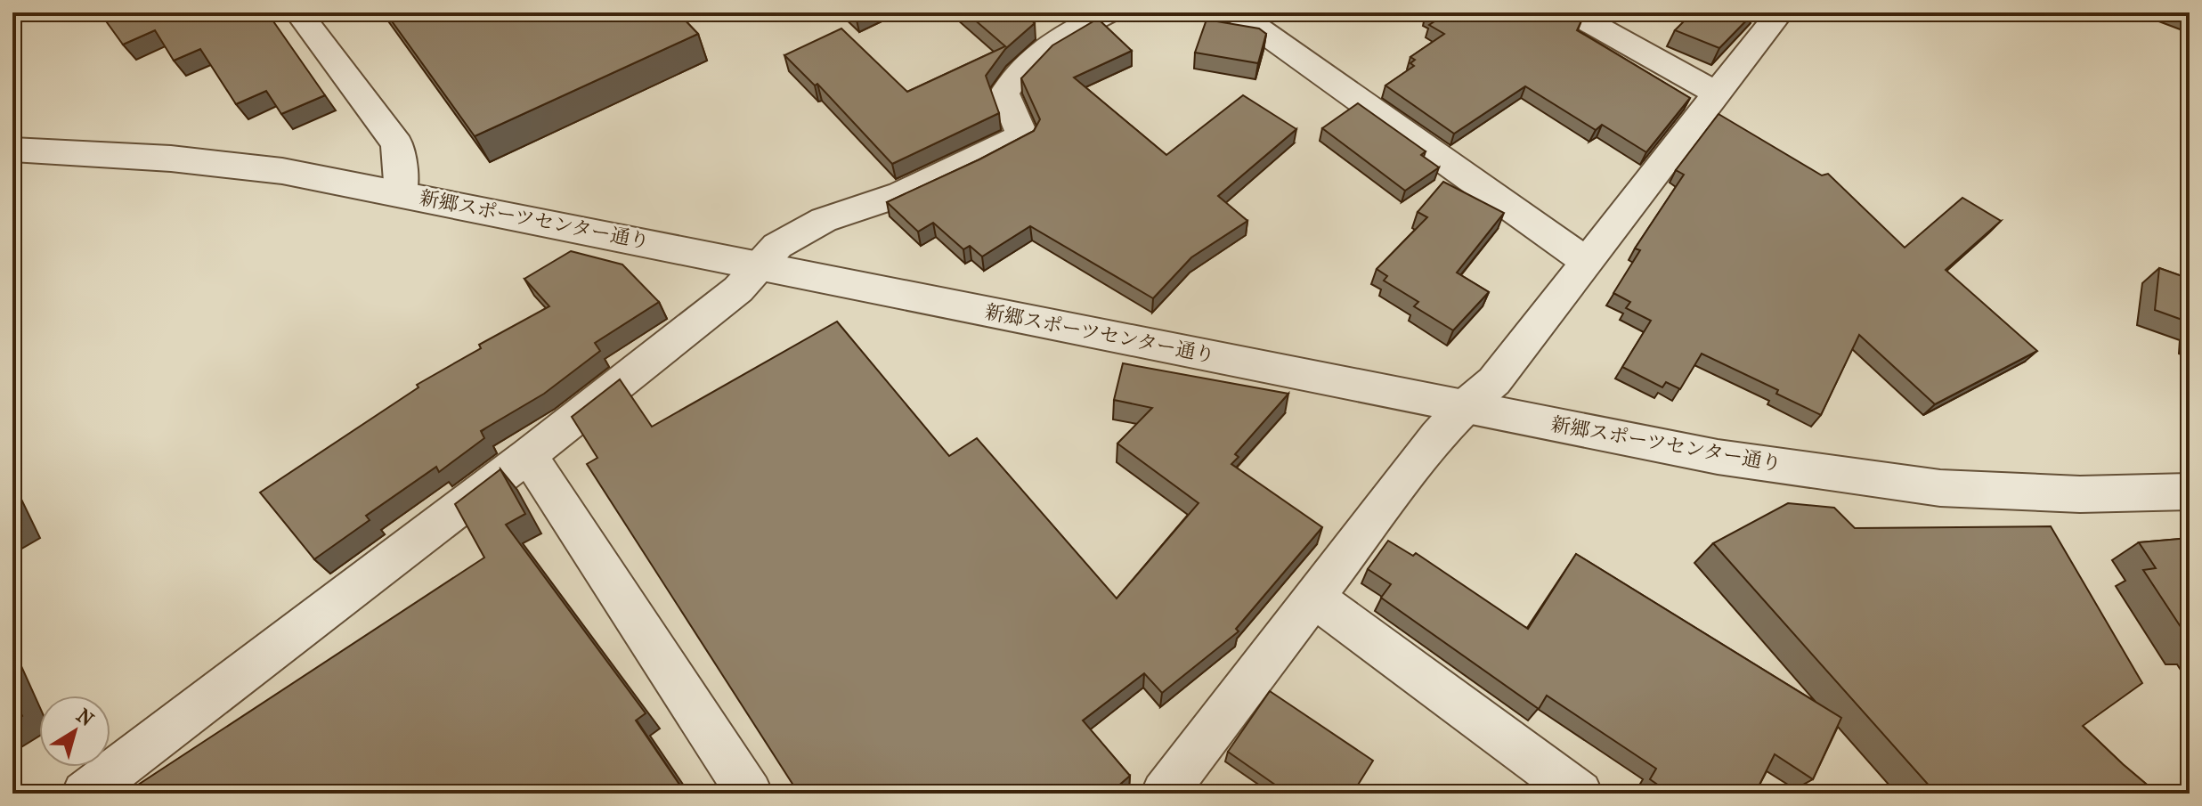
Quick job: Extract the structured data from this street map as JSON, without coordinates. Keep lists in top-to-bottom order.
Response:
{
  "streets": {
    "street": ["新郷スポーツセンター通り"]
  },
  "north": "top right"
}
